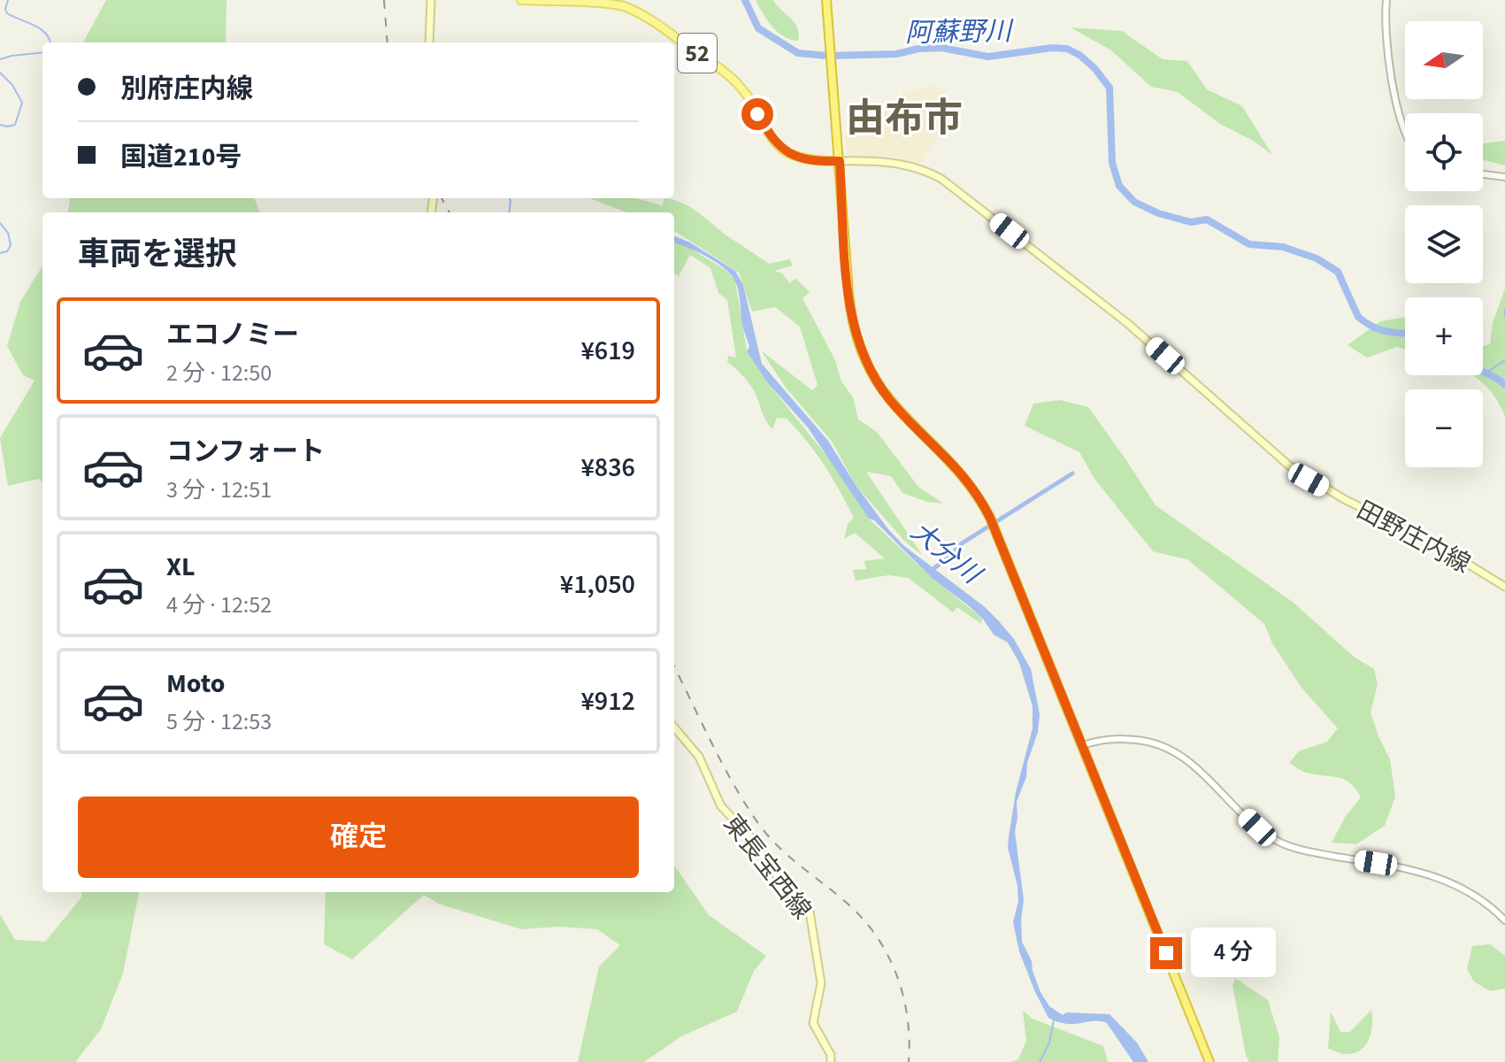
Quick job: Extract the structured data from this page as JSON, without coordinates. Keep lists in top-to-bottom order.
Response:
{
  "streets": {
    "main road": ["52", "田野庄内線", "東長宝西線"]
  },
  "crossings": [
    ["52", "田野庄内線"]
  ],
  "districts": ["由布市"],
  "water": ["阿蘇野川", "大分川"],
  "north": "left",
  "page": {
    "map_buttons": ["+", "−"],
    "banner": ["別府庄内線", "国道210号"],
    "heading": "車両を選択",
    "list": [
      {
        "name": "エコノミー",
        "note": "2 分 · 12:50",
        "value": "¥619"
      },
      {
        "name": "コンフォート",
        "note": "3 分 · 12:51",
        "value": "¥836"
      },
      {
        "name": "XL",
        "note": "4 分 · 12:52",
        "value": "¥1,050"
      },
      {
        "name": "Moto",
        "note": "5 分 · 12:53",
        "value": "¥912"
      }
    ],
    "buttons": "確定",
    "bubble": "4 分"
  }
}
